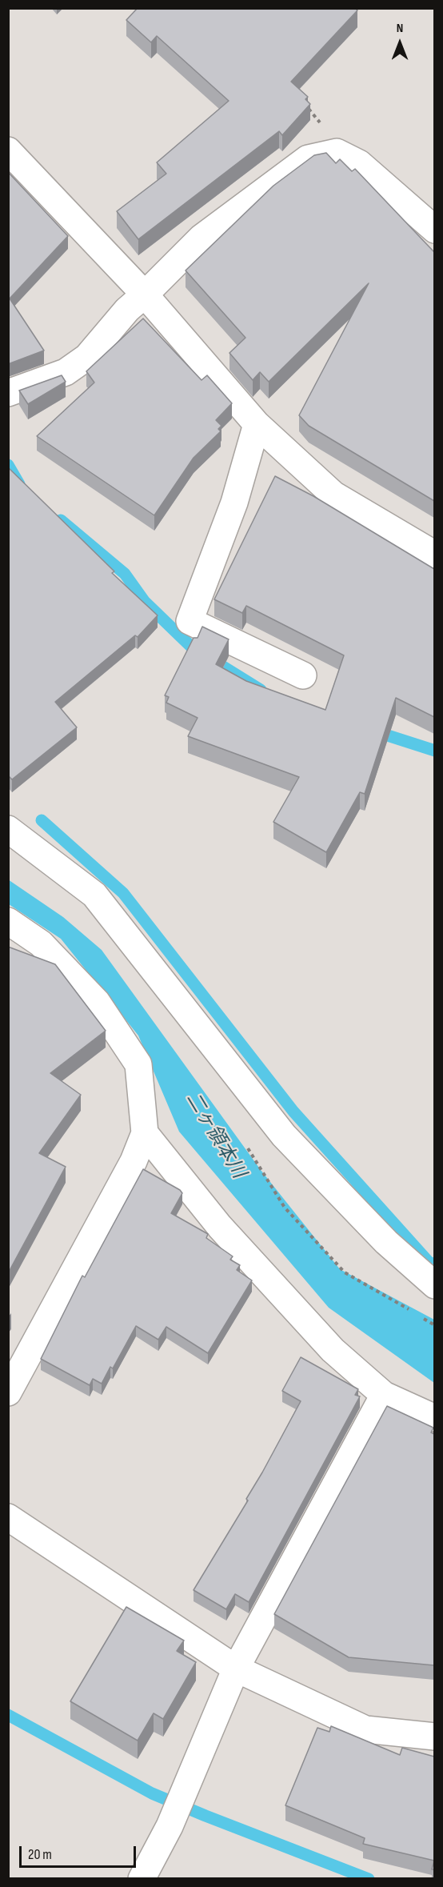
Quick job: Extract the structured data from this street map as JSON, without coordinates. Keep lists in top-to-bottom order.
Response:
{
  "water": ["二ヶ領本川"],
  "scale_bar": "20 m",
  "north": "top"
}
